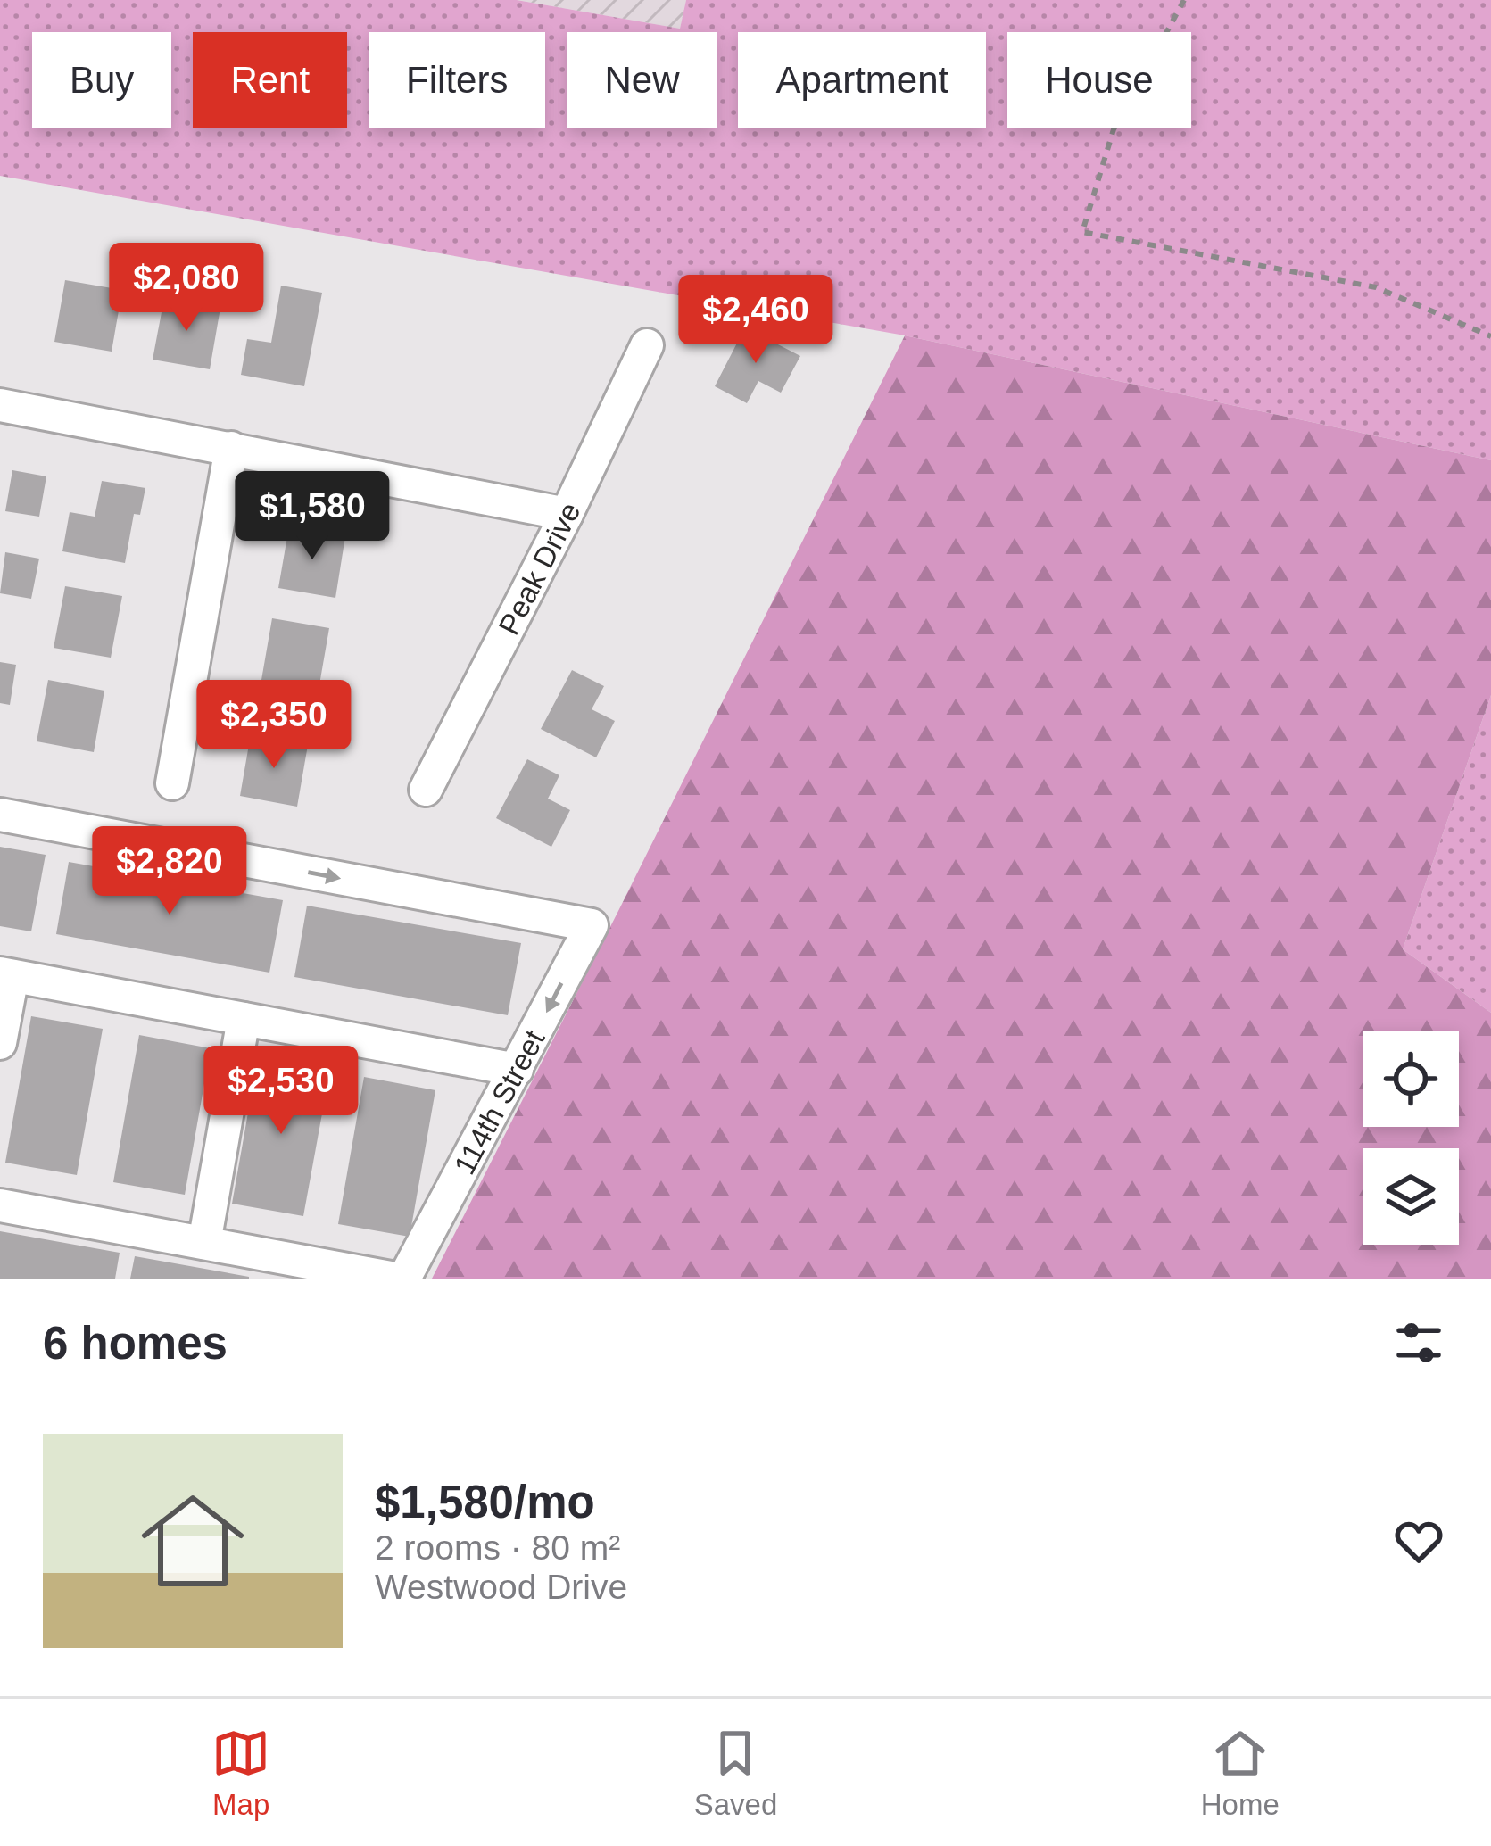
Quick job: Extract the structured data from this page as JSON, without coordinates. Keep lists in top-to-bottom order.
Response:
{
  "streets": {
    "street": ["Peak Drive", "114th Street"]
  },
  "page": {
    "chip": [
      "Buy",
      "Rent",
      "Filters",
      "New",
      "Apartment",
      "House"
    ],
    "price": [
      "$2,080",
      "$2,460",
      "$1,580",
      "$2,350",
      "$2,820",
      "$2,530"
    ],
    "heading": "6 homes",
    "list": [
      {
        "name": "$1,580/mo",
        "note": "2 rooms · 80 m² · Westwood Drive"
      }
    ],
    "tabs": ["Map", "Saved", "Home"]
  }
}
